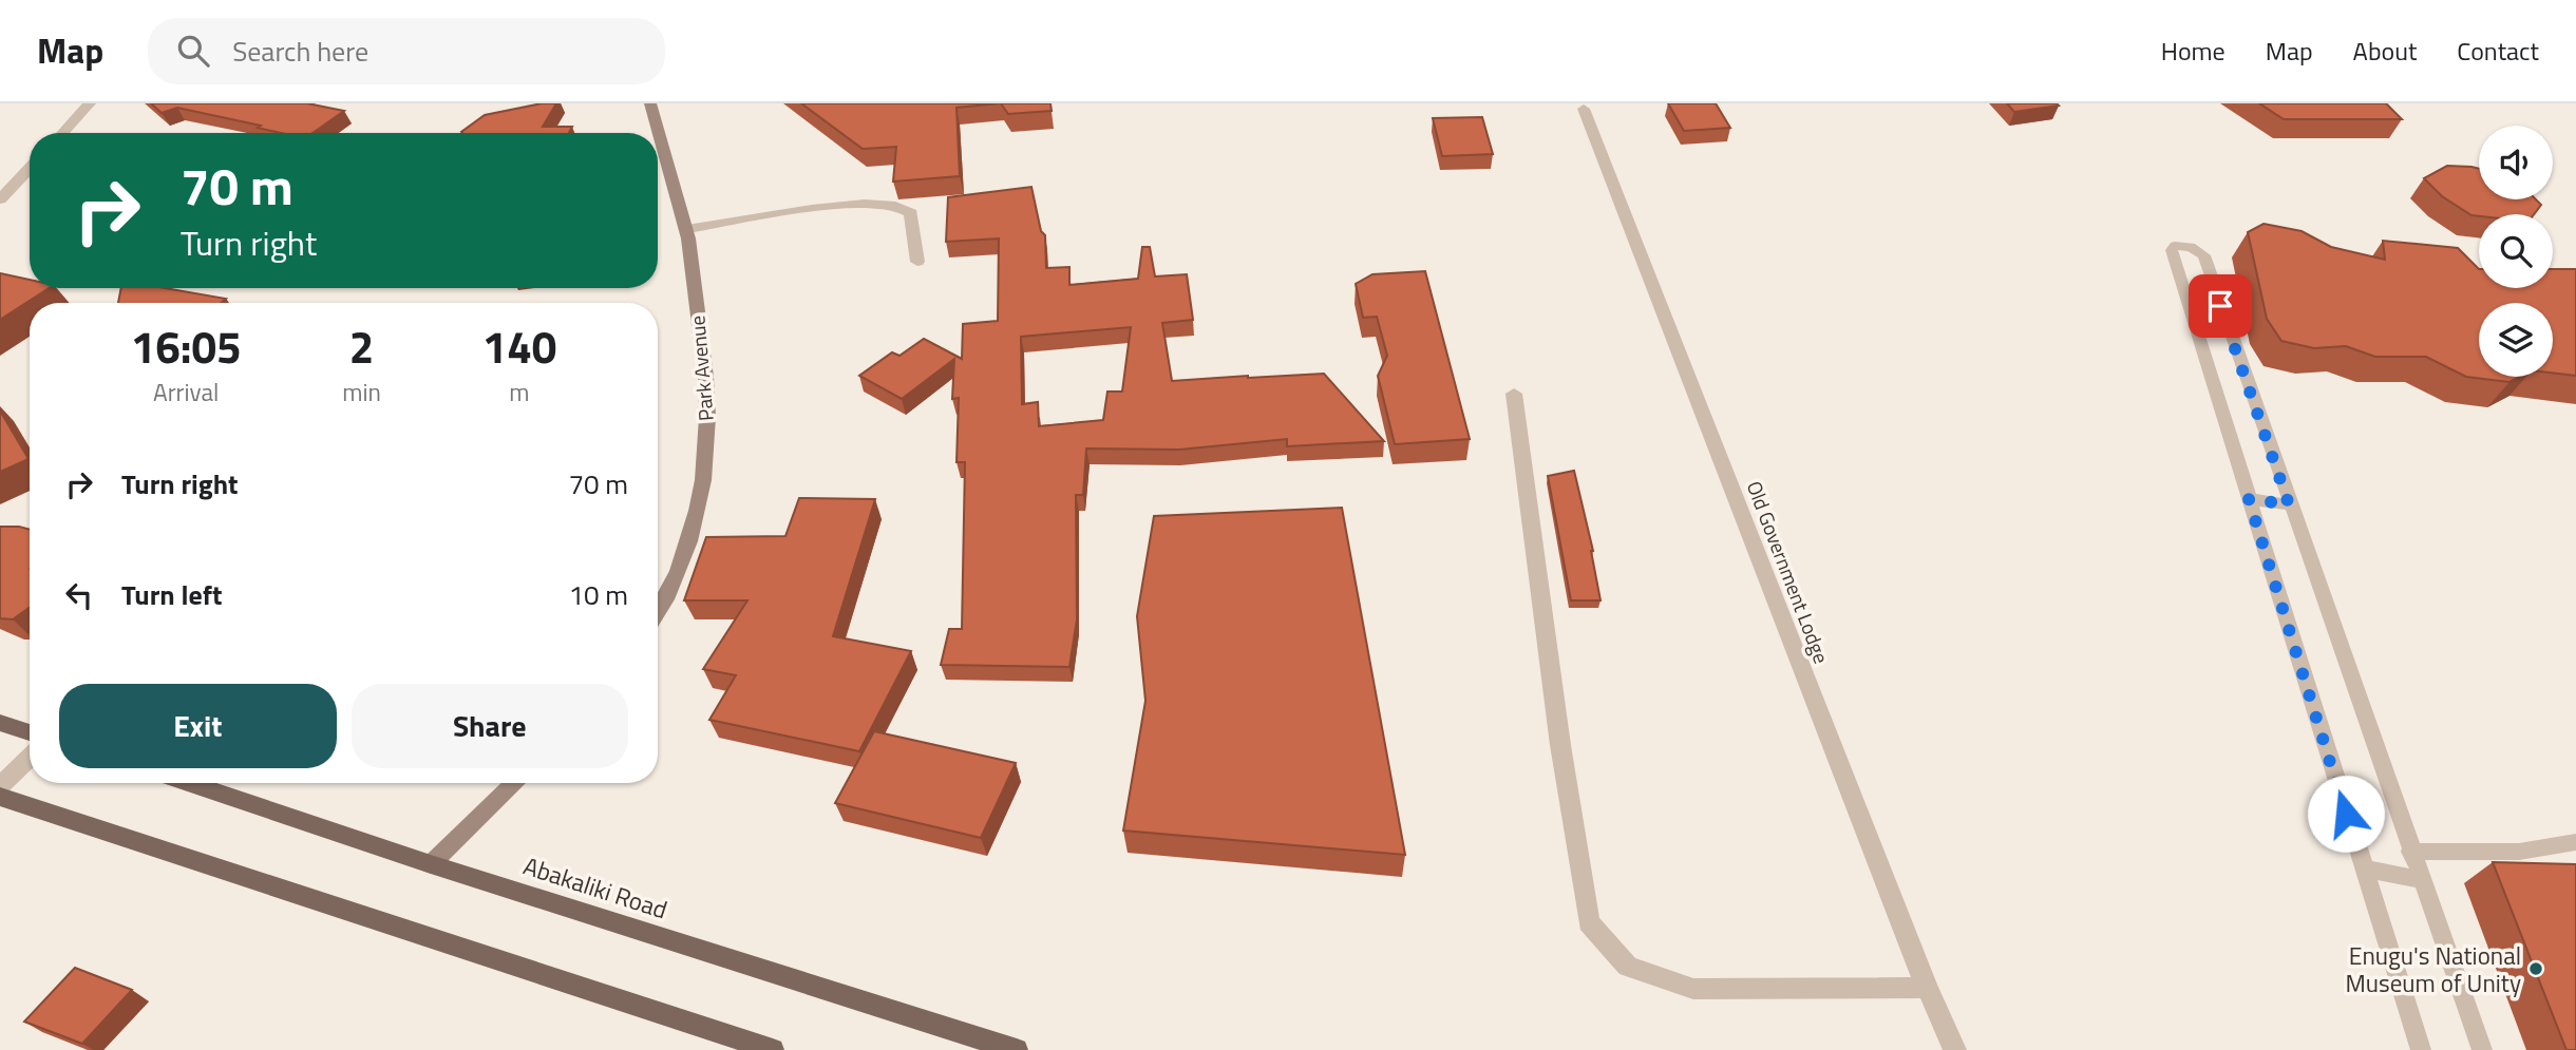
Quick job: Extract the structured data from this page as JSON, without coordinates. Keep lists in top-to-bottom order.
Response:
{
  "streets": {
    "main road": ["Abakaliki Road"],
    "street": ["Park Avenue", "Old Government Lodge"]
  },
  "places": ["Enugu's National Museum of Unity"],
  "page": {
    "header": "Map",
    "search": "Search here",
    "nav": [
      "Home",
      "Map",
      "About",
      "Contact"
    ],
    "turn": ["70 m", "Turn right"],
    "eta": [
      "16:05",
      "Arrival",
      "2",
      "min",
      "140",
      "m"
    ],
    "list": [
      {
        "name": "Turn right",
        "value": "70 m"
      },
      {
        "name": "Turn left",
        "value": "10 m"
      }
    ],
    "buttons": ["Exit", "Share"]
  }
}
